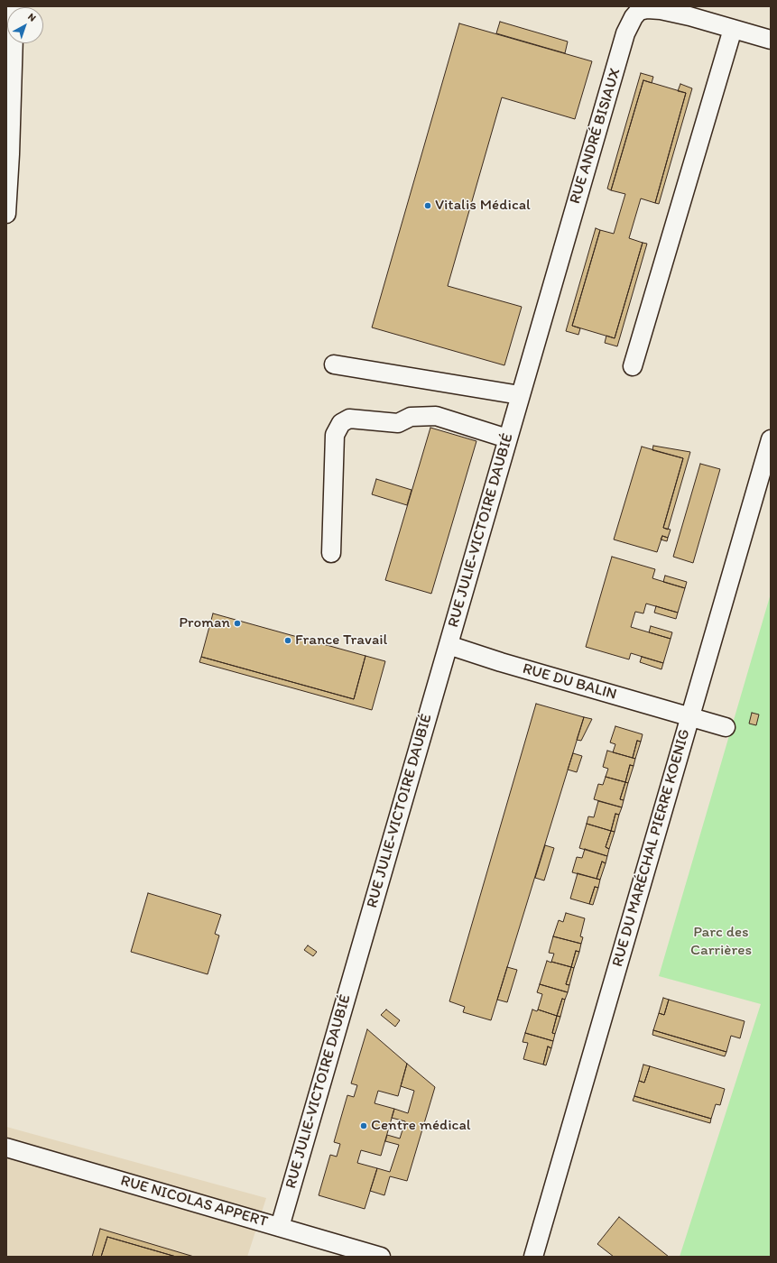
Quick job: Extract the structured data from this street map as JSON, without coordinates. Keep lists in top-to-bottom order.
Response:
{
  "streets": {
    "street": [
      "RUE ANDRÉ BISIAUX",
      "RUE JULIE-VICTOIRE DAUBIÉ",
      "RUE DU BALIN",
      "RUE DU MARÉCHAL PIERRE KOENIG",
      "RUE NICOLAS APPERT"
    ]
  },
  "crossings": [
    ["RUE ANDRÉ BISIAUX", "RUE JULIE-VICTOIRE DAUBIÉ"],
    ["RUE JULIE-VICTOIRE DAUBIÉ", "RUE DU BALIN"],
    ["RUE JULIE-VICTOIRE DAUBIÉ", "RUE NICOLAS APPERT"],
    ["RUE DU BALIN", "RUE DU MARÉCHAL PIERRE KOENIG"]
  ],
  "parks": ["Parc des Carrières"],
  "places": [
    "Vitalis Médical",
    "Proman",
    "France Travail",
    "Centre médical"
  ],
  "north": "top right"
}
